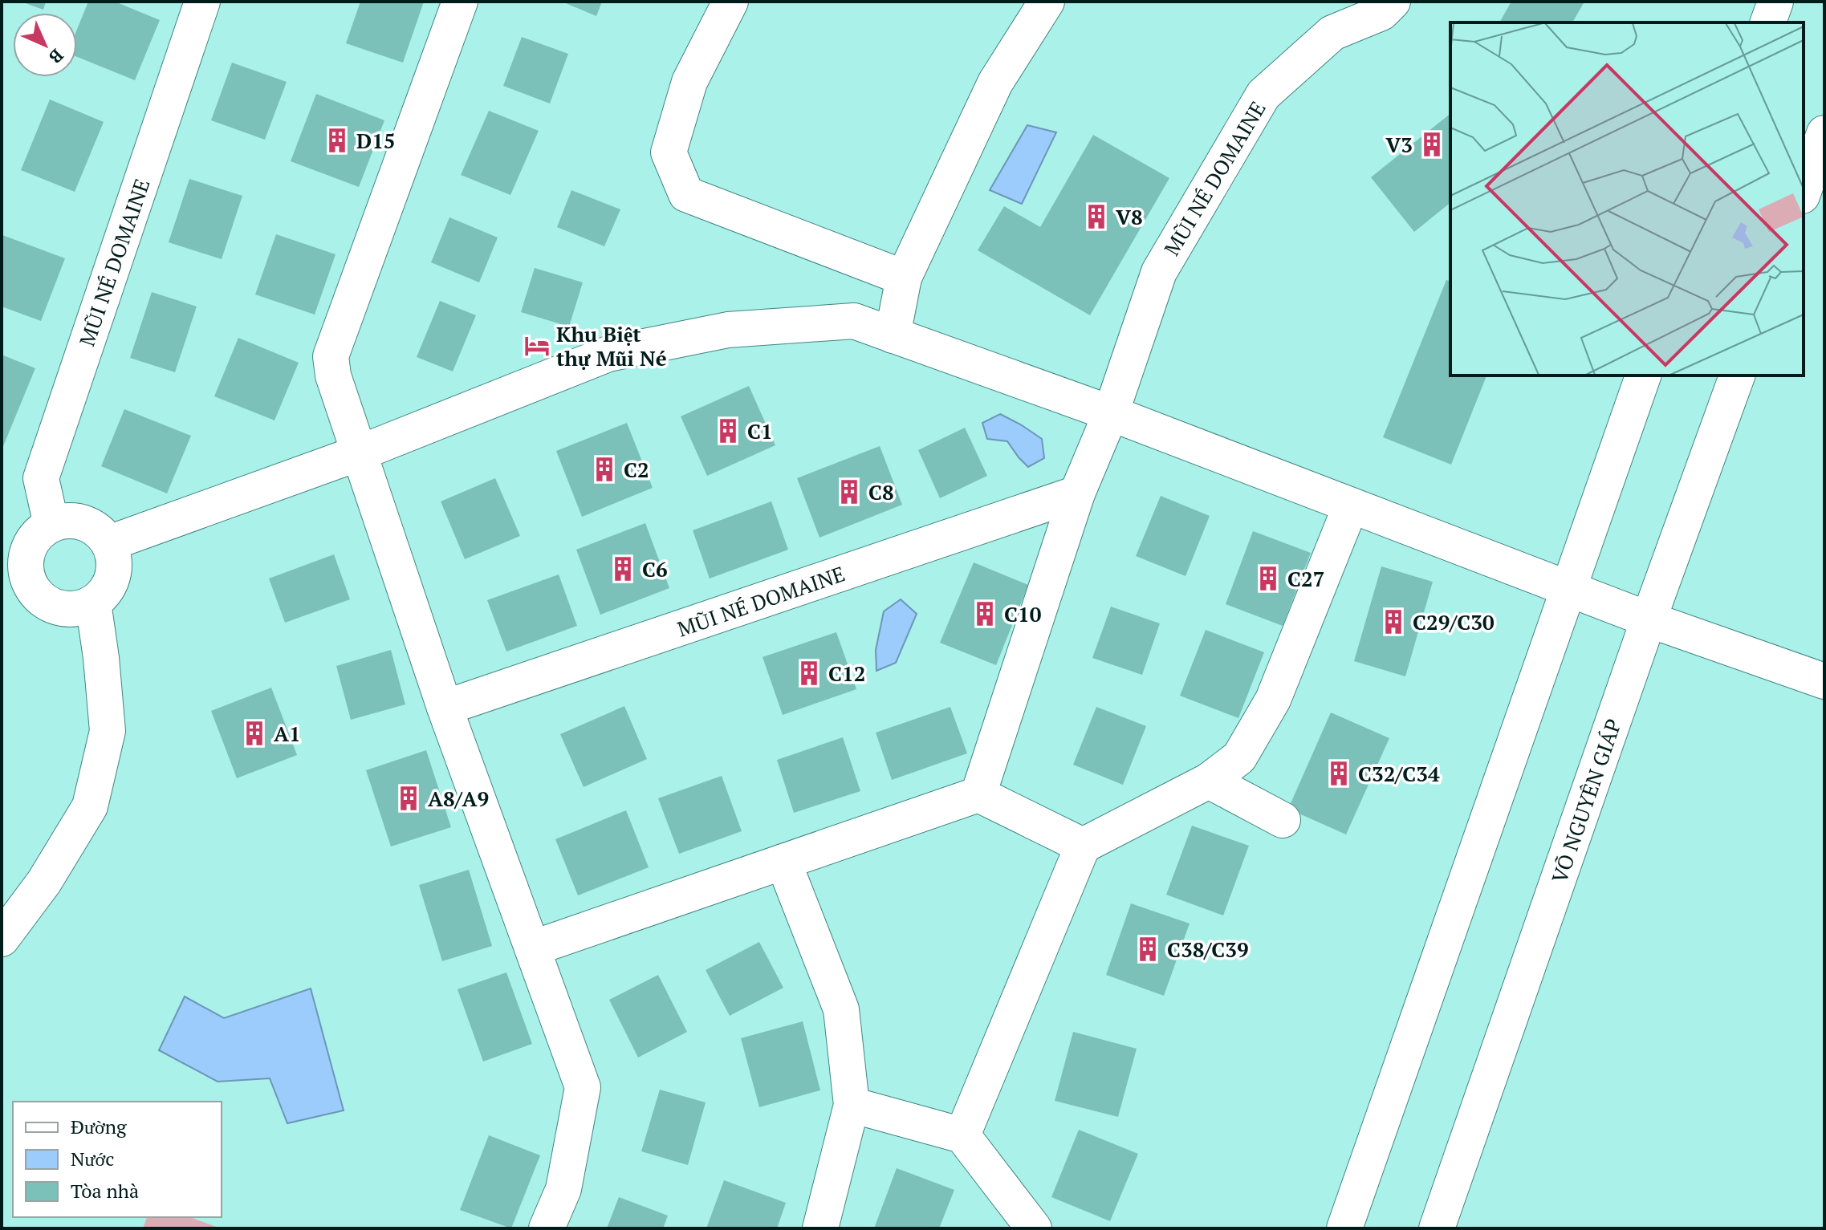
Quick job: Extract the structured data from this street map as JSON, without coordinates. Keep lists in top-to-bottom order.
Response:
{
  "streets": {
    "street": ["MŨI NÉ DOMAINE", "VÕ NGUYÊN GIÁP"]
  },
  "places": {
    "building": [
      "D15",
      "V3",
      "V8",
      "C1",
      "C2",
      "C8",
      "C6",
      "C27",
      "C10",
      "C29/C30",
      "C12",
      "A1",
      "C32/C34",
      "A8/A9",
      "C38/C39"
    ],
    "hotel": ["Khu Biệt thự Mũi Né"]
  },
  "legend": ["Đường", "Nước", "Tòa nhà"],
  "north": "bottom right"
}
